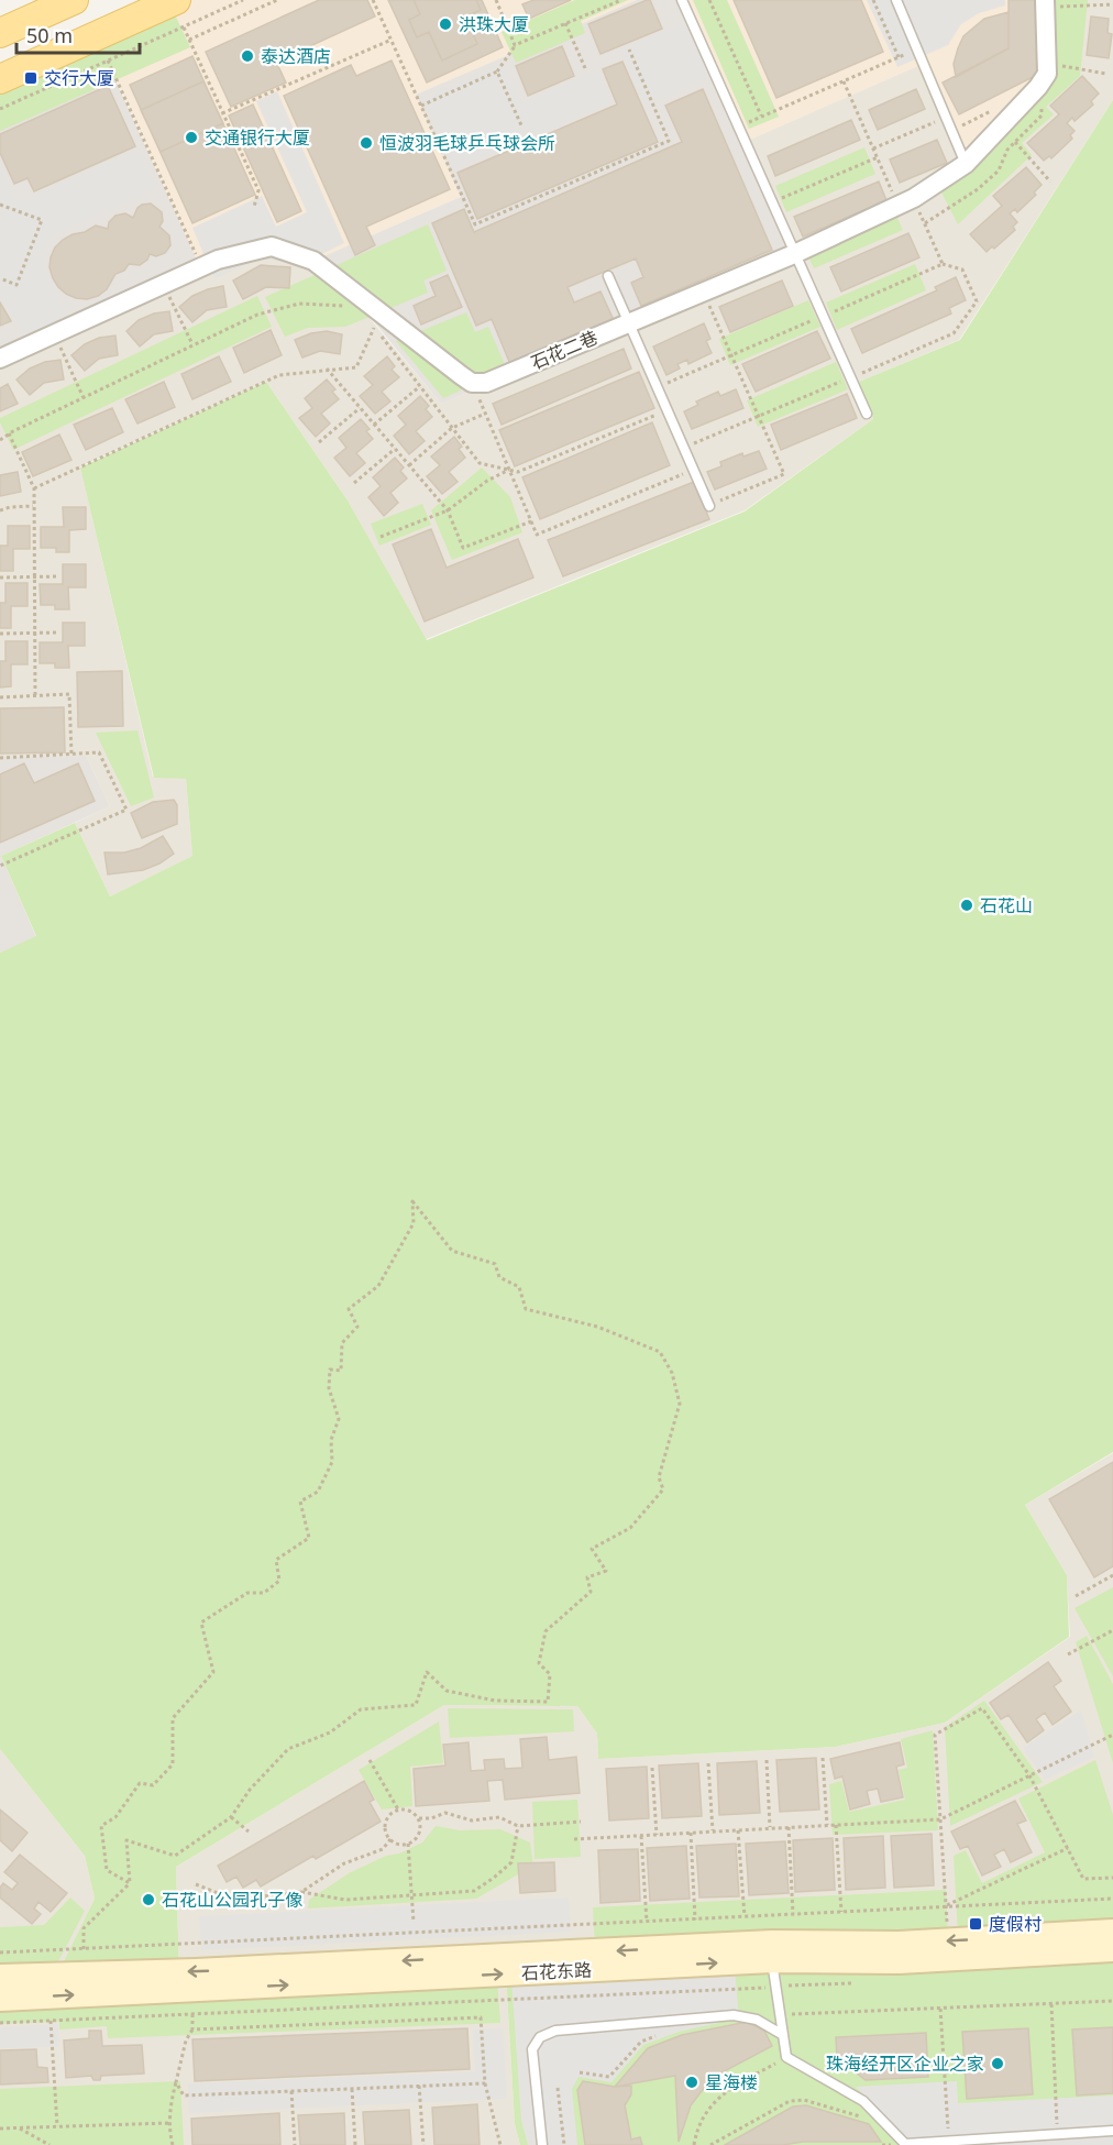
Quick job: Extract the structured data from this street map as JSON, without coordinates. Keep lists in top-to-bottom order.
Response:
{
  "streets": {
    "main road": ["石花东路"],
    "street": ["石花二巷"]
  },
  "places": {
    "other": [
      "洪珠大厦",
      "泰达酒店",
      "交通银行大厦",
      "恒波羽毛球乒乓球会所",
      "石花山",
      "石花山公园孔子像",
      "珠海经开区企业之家",
      "星海楼"
    ],
    "transit": ["交行大厦", "度假村"]
  },
  "scale_bar": "50 m"
}
